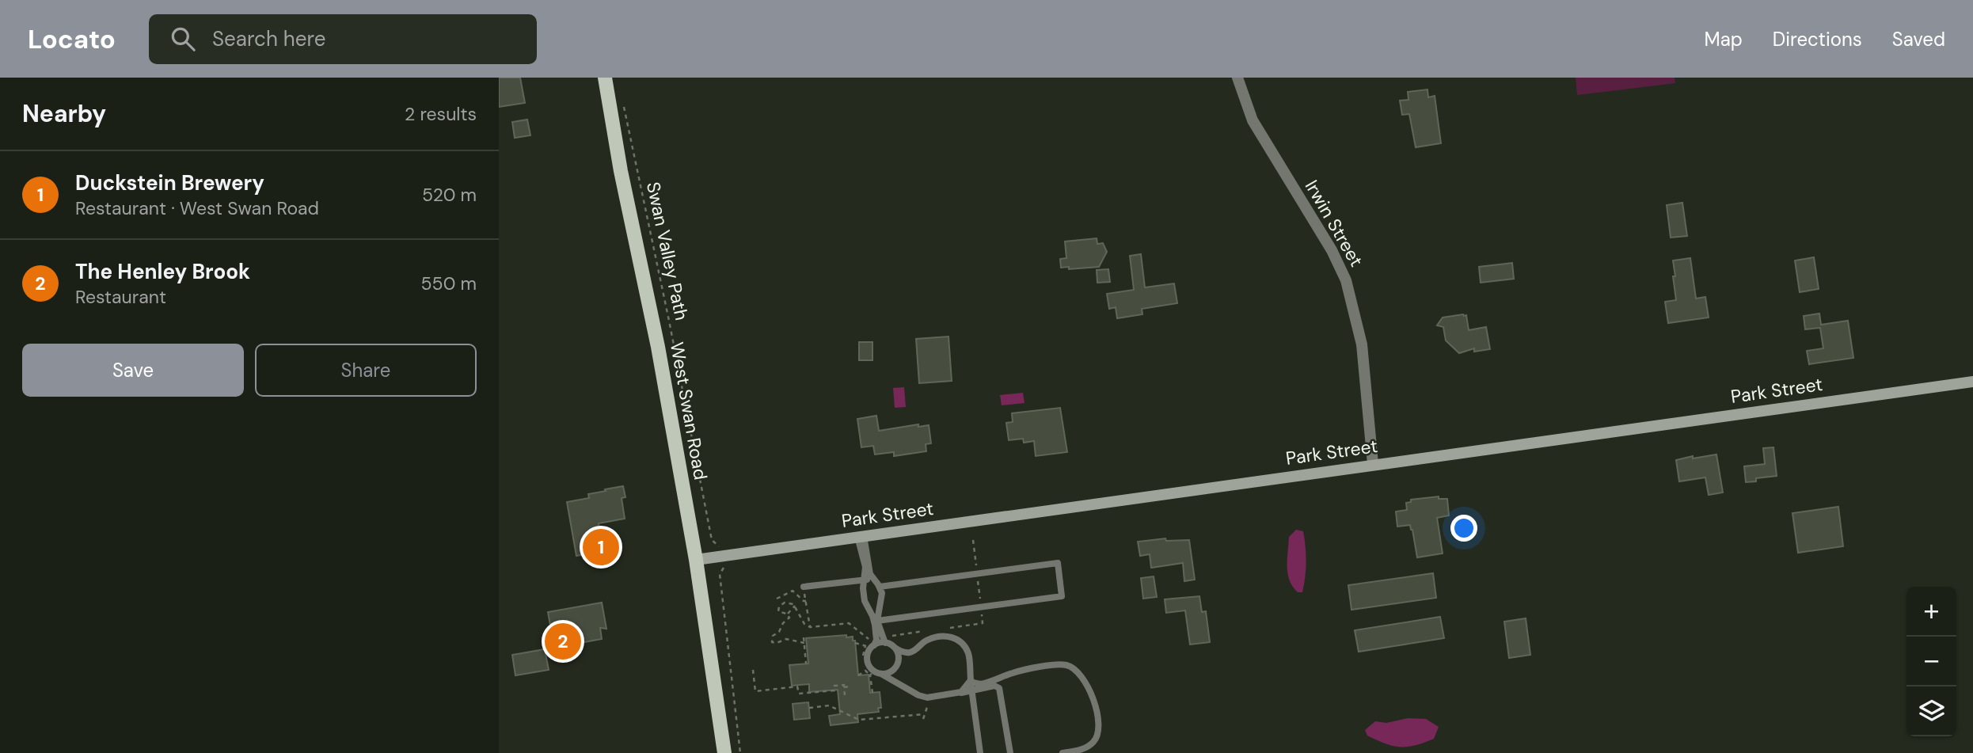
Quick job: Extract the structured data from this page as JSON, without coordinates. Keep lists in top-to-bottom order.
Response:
{
  "streets": {
    "main road": ["West Swan Road"],
    "street": ["Irwin Street", "Park Street"],
    "path": ["Swan Valley Path"]
  },
  "crossings": [
    ["Irwin Street", "Park Street"],
    ["Swan Valley Path", "Park Street"],
    ["Park Street", "West Swan Road"]
  ],
  "page": {
    "header": "Locato",
    "search": "Search here",
    "nav": ["Map", "Directions", "Saved"],
    "heading": ["Nearby", "2 results"],
    "list": [
      {
        "mark": "1",
        "name": "Duckstein Brewery",
        "note": "Restaurant · West Swan Road",
        "value": "520 m"
      },
      {
        "mark": "2",
        "name": "The Henley Brook",
        "note": "Restaurant",
        "value": "550 m"
      }
    ],
    "buttons": ["Save", "Share"],
    "pins": ["1", "2"],
    "map_buttons": ["+", "−"]
  }
}
